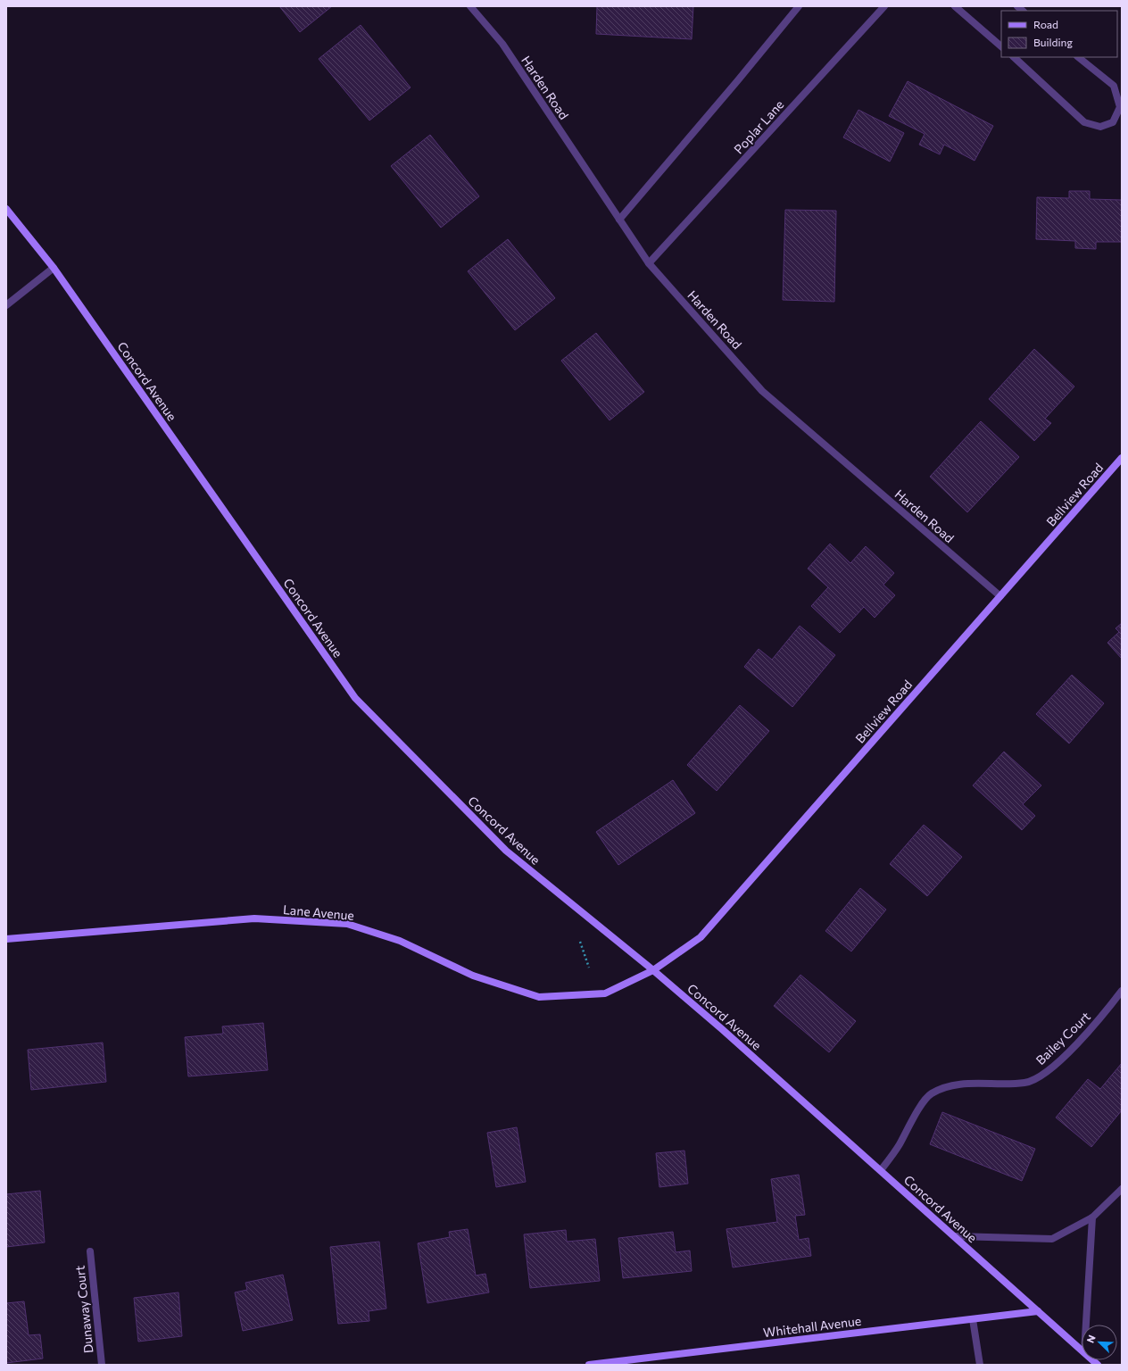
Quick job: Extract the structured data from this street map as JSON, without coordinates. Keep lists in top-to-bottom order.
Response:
{
  "streets": {
    "street": [
      "Harden Road",
      "Poplar Lane",
      "Concord Avenue",
      "Bellview Road",
      "Lane Avenue",
      "Bailey Court",
      "Dunaway Court",
      "Whitehall Avenue"
    ]
  },
  "crossings": [
    ["Harden Road", "Poplar Lane"],
    ["Harden Road", "Bellview Road"],
    ["Concord Avenue", "Bellview Road"],
    ["Concord Avenue", "Lane Avenue"],
    ["Concord Avenue", "Bailey Court"],
    ["Concord Avenue", "Whitehall Avenue"],
    ["Bellview Road", "Lane Avenue"]
  ],
  "legend": ["Road", "Building"],
  "north": "top left"
}
